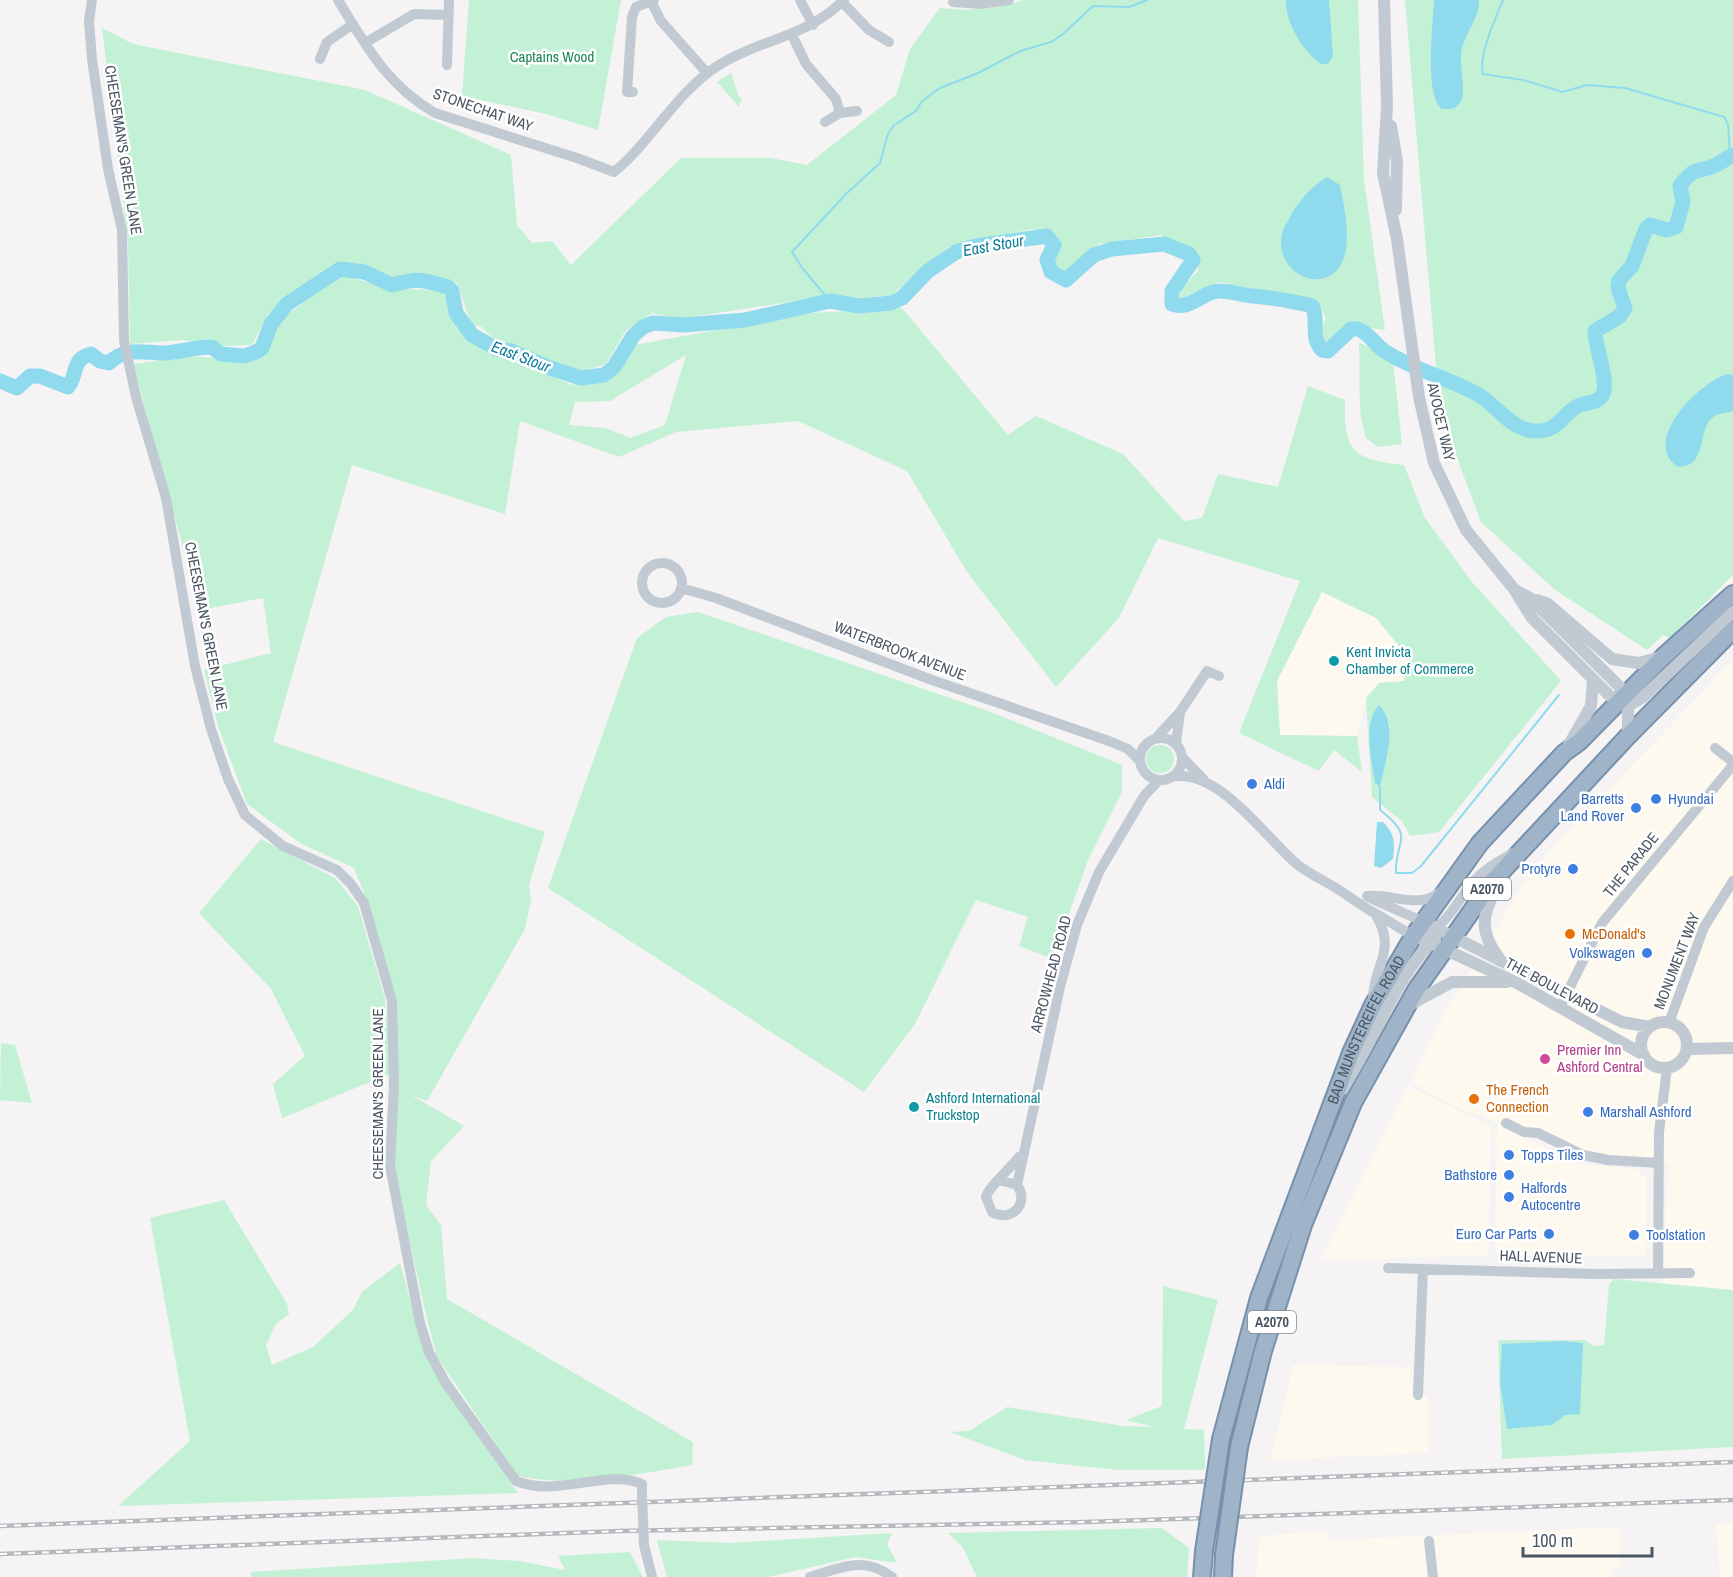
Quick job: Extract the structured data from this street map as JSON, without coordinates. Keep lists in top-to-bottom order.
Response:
{
  "streets": {
    "highway": ["A2070", "BAD MUNSTEREIFEL ROAD"],
    "street": [
      "STONECHAT WAY",
      "CHEESEMAN'S GREEN LANE",
      "AVOCET WAY",
      "WATERBROOK AVENUE",
      "THE PARADE",
      "MONUMENT WAY",
      "ARROWHEAD ROAD",
      "THE BOULEVARD",
      "HALL AVENUE"
    ]
  },
  "crossings": [
    ["AVOCET WAY", "BAD MUNSTEREIFEL ROAD"],
    ["WATERBROOK AVENUE", "ARROWHEAD ROAD"],
    ["THE PARADE", "THE BOULEVARD"],
    ["MONUMENT WAY", "THE BOULEVARD"],
    ["THE BOULEVARD", "BAD MUNSTEREIFEL ROAD"]
  ],
  "water": ["East Stour"],
  "parks": ["Captains Wood"],
  "places": [
    "Kent Invicta Chamber of Commerce",
    "Aldi",
    "Hyundai",
    "Barretts Land Rover",
    "Protyre",
    "McDonald's",
    "Volkswagen",
    "Premier Inn Ashford Central",
    "The French Connection",
    "Ashford International Truckstop",
    "Marshall Ashford",
    "Topps Tiles",
    "Bathstore",
    "Halfords Autocentre",
    "Euro Car Parts",
    "Toolstation"
  ],
  "scale_bar": "100 m"
}
